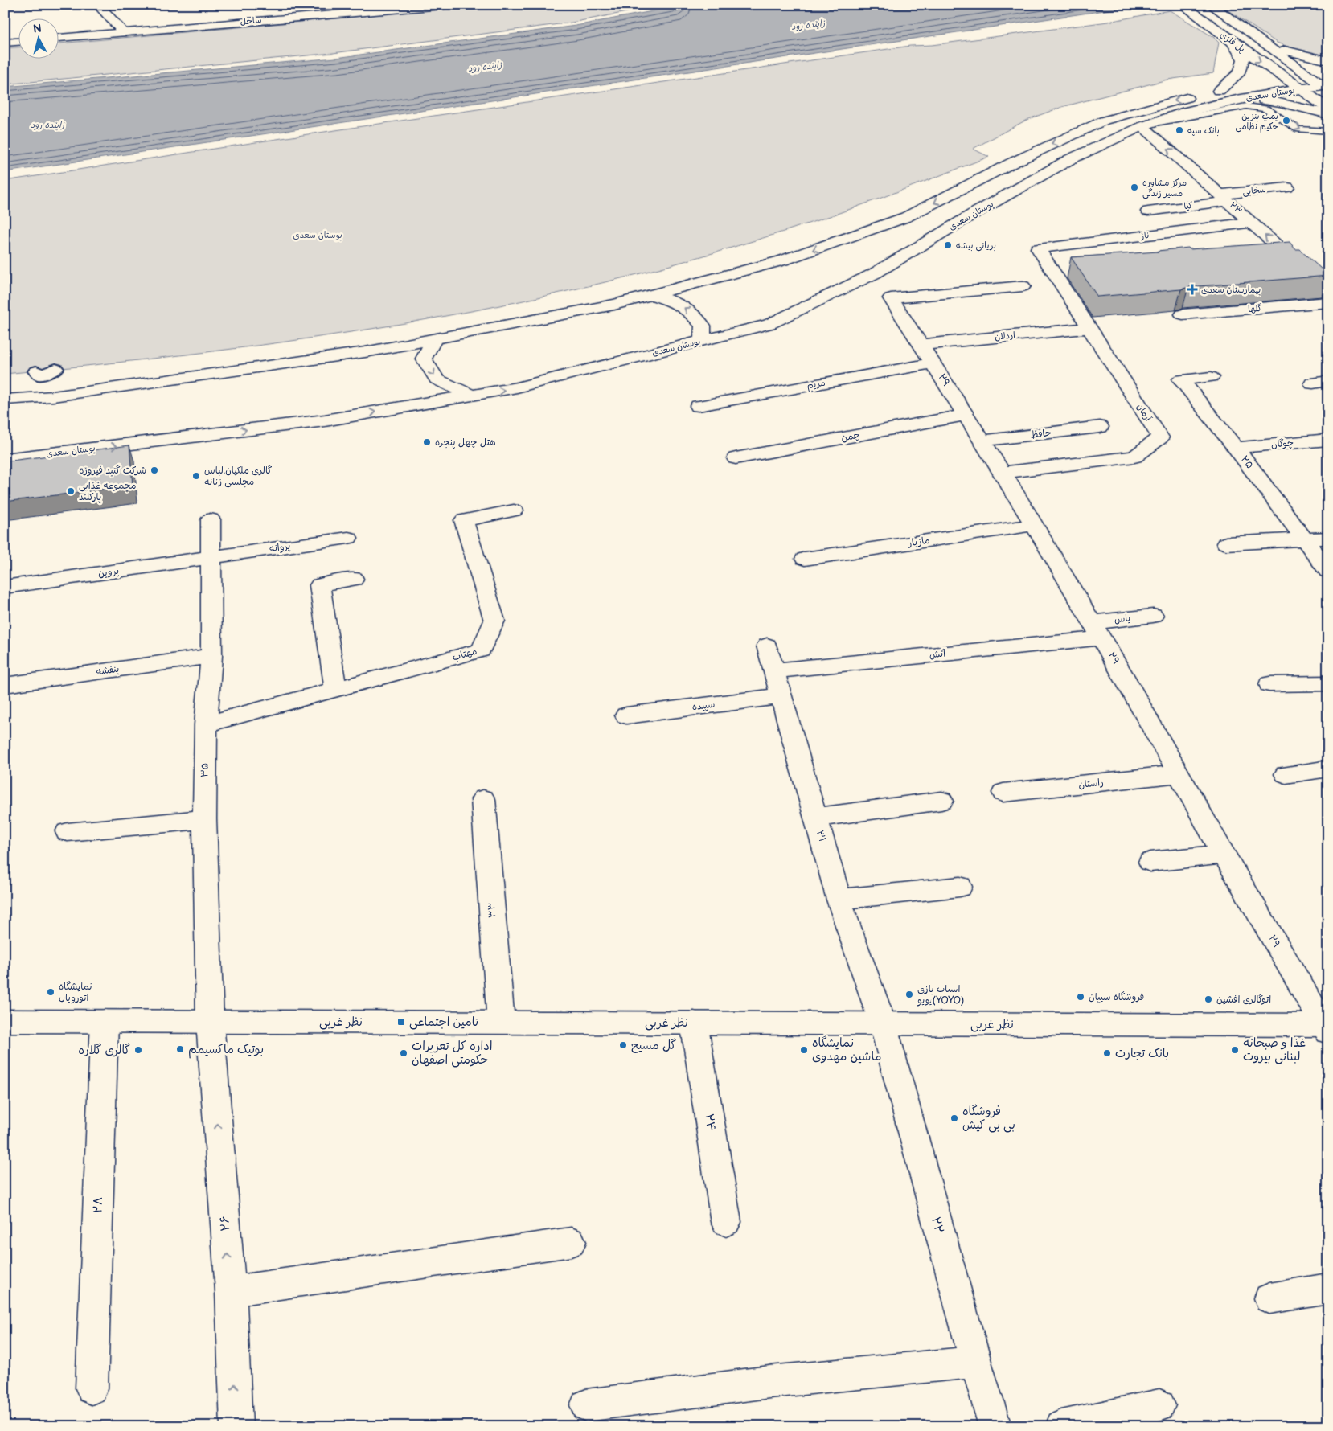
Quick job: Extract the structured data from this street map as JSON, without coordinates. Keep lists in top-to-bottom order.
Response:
{
  "streets": {
    "street": [
      "ساحل",
      "پل فلزی",
      "بوستان سعدی",
      "سخایی",
      "کیا",
      "۲۳",
      "ناز",
      "گلها",
      "اردلان",
      "۲۹",
      "مریم",
      "آرمان",
      "حافظ",
      "چمن",
      "چوگان",
      "۲۵",
      "مازیار",
      "پروانه",
      "پروین",
      "یاس",
      "مهتاب",
      "آتش",
      "بنفشه",
      "سپیده",
      "۳۵",
      "راستان",
      "۳۱",
      "۳۳",
      "نظر غربی",
      "۲۴",
      "۲۸",
      "۲۶",
      "۲۲"
    ]
  },
  "crossings": [
    ["پل فلزی", "بوستان سعدی"],
    ["بوستان سعدی", "۲۳"],
    ["سخایی", "کیا"],
    ["سخایی", "۲۳"],
    ["کیا", "۲۳"],
    ["۲۳", "ناز"],
    ["ناز", "آرمان"],
    ["اردلان", "۲۹"],
    ["اردلان", "آرمان"],
    ["۲۹", "مریم"],
    ["۲۹", "آرمان"],
    ["۲۹", "حافظ"],
    ["۲۹", "چمن"],
    ["۲۹", "مازیار"],
    ["۲۹", "یاس"],
    ["۲۹", "آتش"],
    ["۲۹", "راستان"],
    ["۲۹", "نظر غربی"],
    ["چوگان", "۲۵"],
    ["پروانه", "پروین"],
    ["پروانه", "۳۵"],
    ["پروین", "۳۵"],
    ["یاس", "آتش"],
    ["مهتاب", "۳۵"],
    ["آتش", "۳۱"],
    ["بنفشه", "۳۵"],
    ["سپیده", "۳۱"],
    ["۳۵", "نظر غربی"],
    ["۳۵", "۲۶"],
    ["۳۱", "نظر غربی"],
    ["۳۱", "۲۲"],
    ["۳۳", "نظر غربی"],
    ["نظر غربی", "۲۴"],
    ["نظر غربی", "۲۸"],
    ["نظر غربی", "۲۶"],
    ["نظر غربی", "۲۲"]
  ],
  "one_way": ["۲۳", "۲۶"],
  "water": ["زاینده رود"],
  "parks": ["بوستان سعدی"],
  "places": {
    "other": [
      "پمپ بنزین حکیم نظامی",
      "بانک سپه",
      "مرکز مشاوره مسیر زندگی",
      "بریانی بیشه",
      "هتل چهل پنجره",
      "شرکت گنبد فیروزه",
      "گالری ملکیان.لباس مجلسی زنانه",
      "مجموعه غذایی پارکلند",
      "نمایشگاه اتورویال",
      "اسباب بازی یویو(YOYO)",
      "فروشگاه سیپان",
      "اتوگالری افشین",
      "گل مسیح",
      "بوتیک ماکسیمم",
      "گالری گلاره",
      "نمایشگاه ماشین مهدوی",
      "غذا و صبحانه لبنانی بیروت",
      "اداره کل تعزیرات حکومتی اصفهان",
      "بانک تجارت",
      "فروشگاه بی بی کیش"
    ],
    "health": ["بیمارستان سعدی"],
    "transit": ["تامین اجتماعی"]
  },
  "north": "top"
}
